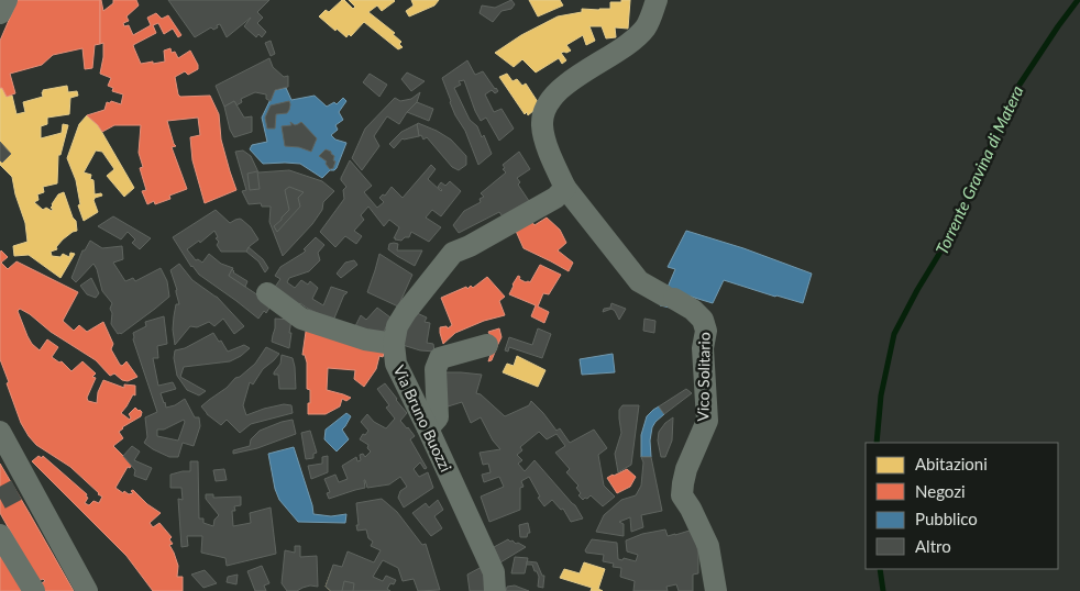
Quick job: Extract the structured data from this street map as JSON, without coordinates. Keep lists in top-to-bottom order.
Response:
{
  "streets": {
    "street": ["Vico Solitario", "Via Bruno Buozzi"]
  },
  "crossings": [
    ["Vico Solitario", "Via Bruno Buozzi"]
  ],
  "water": ["Torrente Gravina di Matera"],
  "legend": [
    "Abitazioni",
    "Negozi",
    "Pubblico",
    "Altro"
  ]
}
